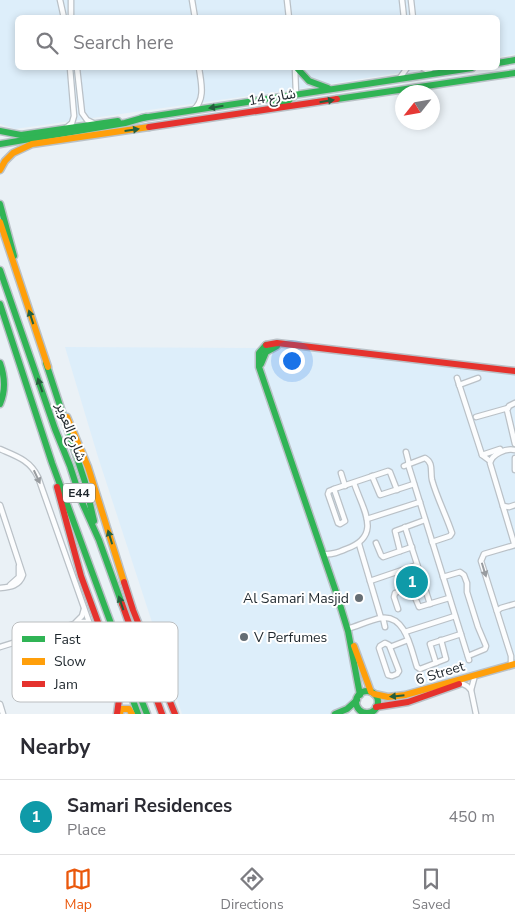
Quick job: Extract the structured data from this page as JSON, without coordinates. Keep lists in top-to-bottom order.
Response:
{
  "streets": {
    "main road": [
      "شارع 14",
      "شارع العوير",
      "E44",
      "6 Street"
    ]
  },
  "places": ["Al Samari Masjid", "V Perfumes"],
  "legend": ["Fast", "Slow", "Jam"],
  "north": "bottom left",
  "page": {
    "search": "Search here",
    "pins": "1",
    "heading": "Nearby",
    "list": [
      {
        "mark": "1",
        "name": "Samari Residences",
        "note": "Place",
        "value": "450 m"
      }
    ],
    "nav": ["Map", "Directions", "Saved"]
  }
}
